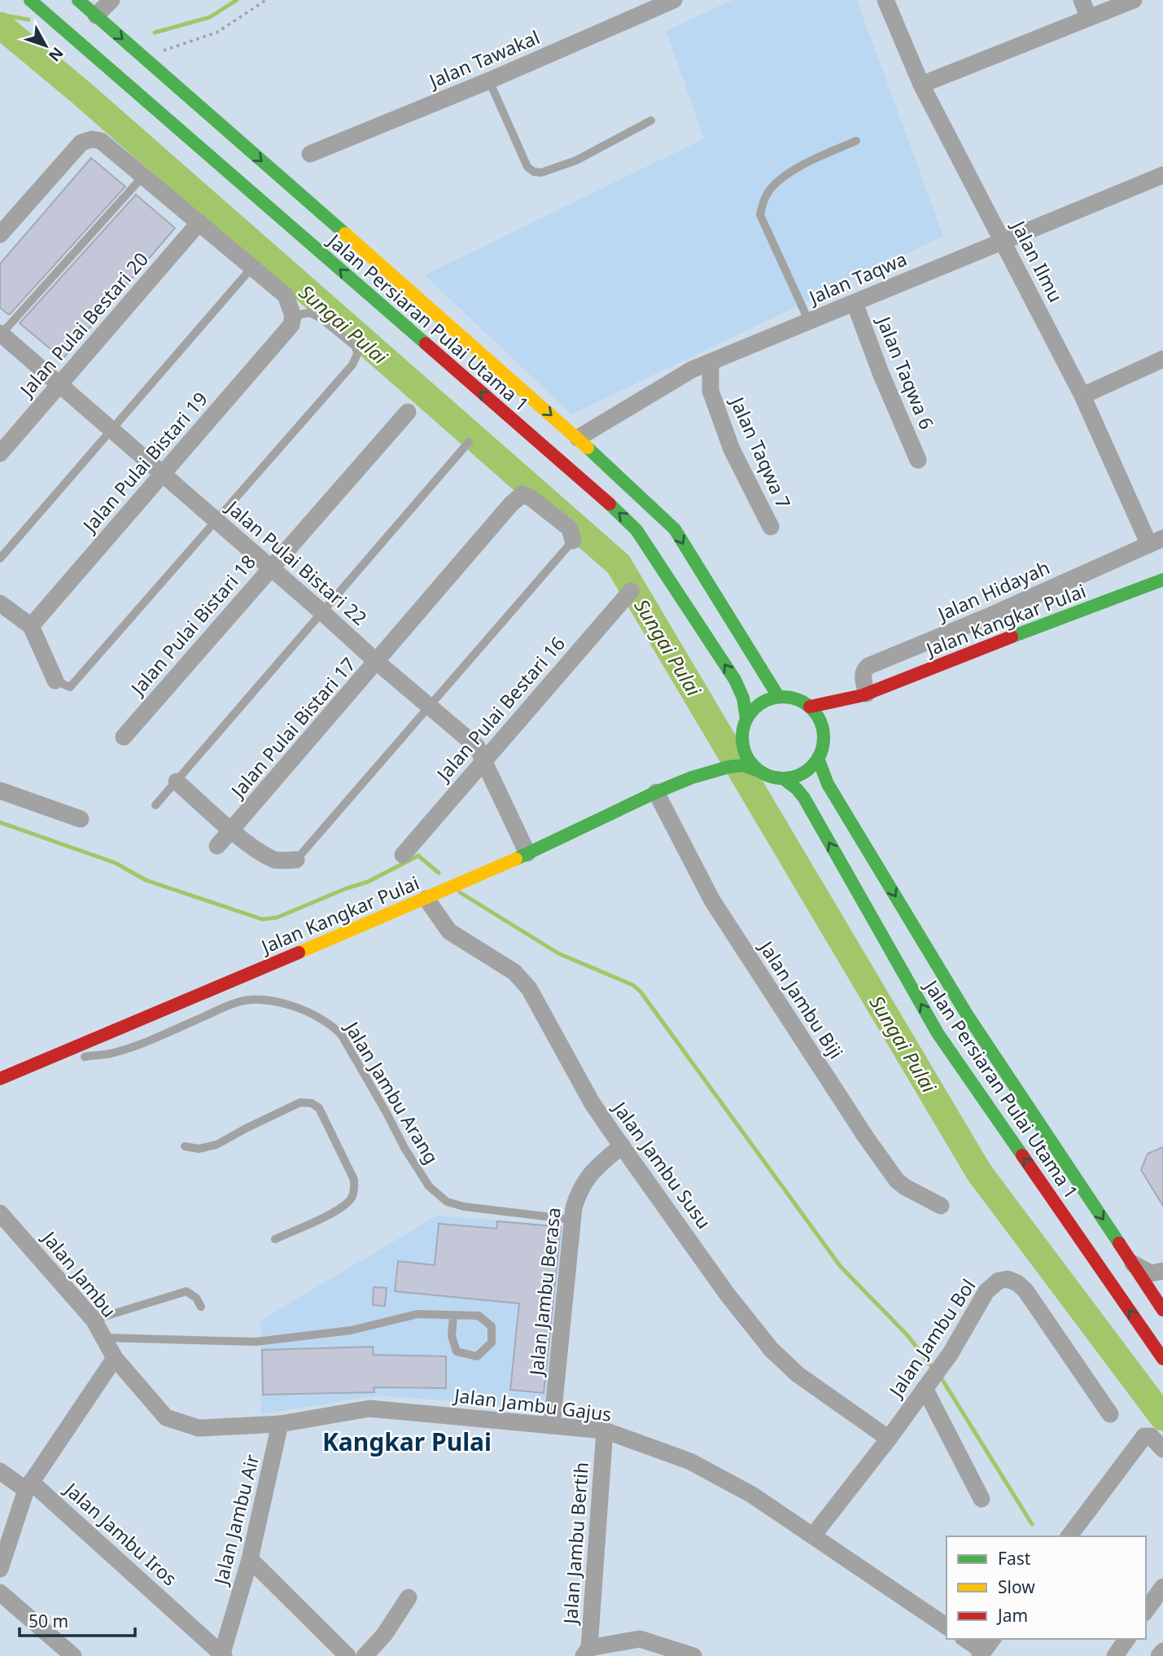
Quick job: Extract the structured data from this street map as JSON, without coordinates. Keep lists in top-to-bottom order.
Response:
{
  "streets": {
    "main road": ["Jalan Persiaran Pulai Utama 1", "Jalan Kangkar Pulai"],
    "street": [
      "Jalan Tawakal",
      "Jalan Ilmu",
      "Jalan Taqwa",
      "Jalan Pulai Bestari 20",
      "Jalan Taqwa 6",
      "Jalan Taqwa 7",
      "Jalan Pulai Bistari 19",
      "Jalan Pulai Bistari 22",
      "Jalan Hidayah",
      "Jalan Pulai Bistari 18",
      "Jalan Pulai Bestari 16",
      "Jalan Pulai Bistari 17",
      "Jalan Jambu Biji",
      "Jalan Jambu Susu",
      "Jalan Jambu",
      "Jalan Jambu Berasa",
      "Jalan Jambu Bol",
      "Jalan Jambu Gajus",
      "Jalan Jambu Air",
      "Jalan Jambu Iros",
      "Jalan Jambu Bertih"
    ],
    "lane": ["Jalan Jambu Arang"]
  },
  "crossings": [
    ["Jalan Ilmu", "Jalan Taqwa"],
    ["Jalan Ilmu", "Jalan Hidayah"],
    ["Jalan Taqwa", "Jalan Persiaran Pulai Utama 1"],
    ["Jalan Taqwa", "Jalan Taqwa 6"],
    ["Jalan Taqwa", "Jalan Taqwa 7"],
    ["Jalan Persiaran Pulai Utama 1", "Jalan Kangkar Pulai"],
    ["Jalan Pulai Bestari 20", "Jalan Pulai Bistari 22"],
    ["Jalan Pulai Bistari 19", "Jalan Pulai Bistari 22"],
    ["Jalan Pulai Bistari 22", "Jalan Kangkar Pulai"],
    ["Jalan Pulai Bistari 22", "Jalan Pulai Bistari 18"],
    ["Jalan Pulai Bistari 22", "Jalan Pulai Bestari 16"],
    ["Jalan Pulai Bistari 22", "Jalan Pulai Bistari 17"],
    ["Jalan Hidayah", "Jalan Kangkar Pulai"],
    ["Jalan Kangkar Pulai", "Jalan Jambu Biji"],
    ["Jalan Kangkar Pulai", "Jalan Jambu Susu"],
    ["Jalan Jambu Arang", "Jalan Jambu Berasa"],
    ["Jalan Jambu Susu", "Jalan Jambu Berasa"],
    ["Jalan Jambu Susu", "Jalan Jambu Bol"],
    ["Jalan Jambu", "Jalan Jambu Gajus"],
    ["Jalan Jambu Berasa", "Jalan Jambu Gajus"],
    ["Jalan Jambu Bol", "Jalan Jambu Gajus"],
    ["Jalan Jambu Gajus", "Jalan Jambu Air"],
    ["Jalan Jambu Gajus", "Jalan Jambu Bertih"],
    ["Jalan Jambu Air", "Jalan Jambu Iros"]
  ],
  "districts": ["Kangkar Pulai"],
  "water": ["Sungai Pulai"],
  "legend": ["Fast", "Slow", "Jam"],
  "scale_bar": "50 m",
  "north": "bottom right"
}
